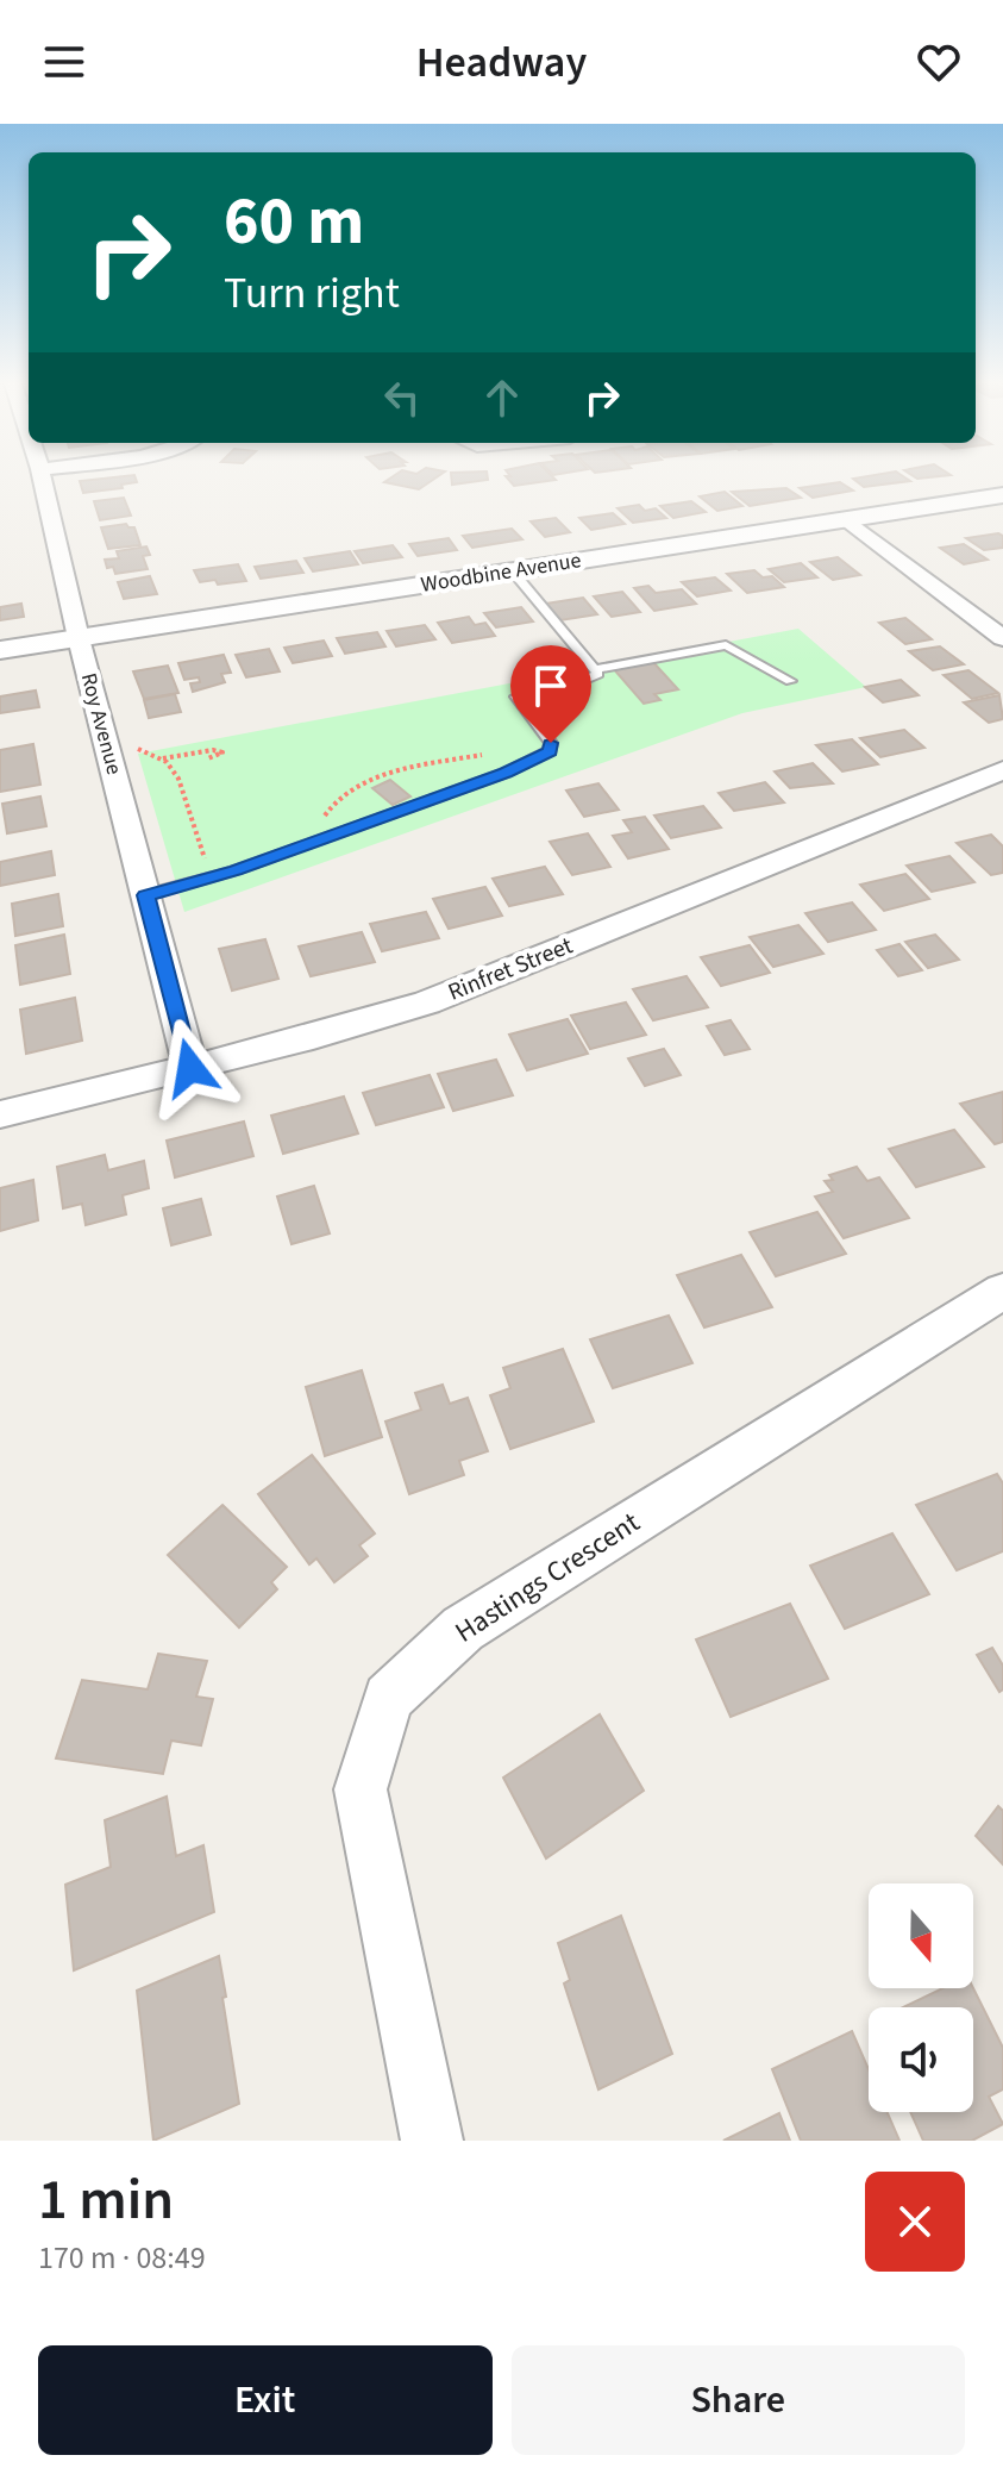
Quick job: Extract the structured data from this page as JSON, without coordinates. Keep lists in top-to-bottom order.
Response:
{
  "streets": {
    "street": [
      "Woodbine Avenue",
      "Roy Avenue",
      "Rinfret Street",
      "Hastings Crescent"
    ]
  },
  "crossings": [
    ["Woodbine Avenue", "Roy Avenue"],
    ["Roy Avenue", "Rinfret Street"]
  ],
  "north": "bottom",
  "page": {
    "header": "Headway",
    "turn": ["60 m", "Turn right"],
    "heading": ["1 min", "170 m · 08:49"],
    "buttons": ["Exit", "Share"]
  }
}
